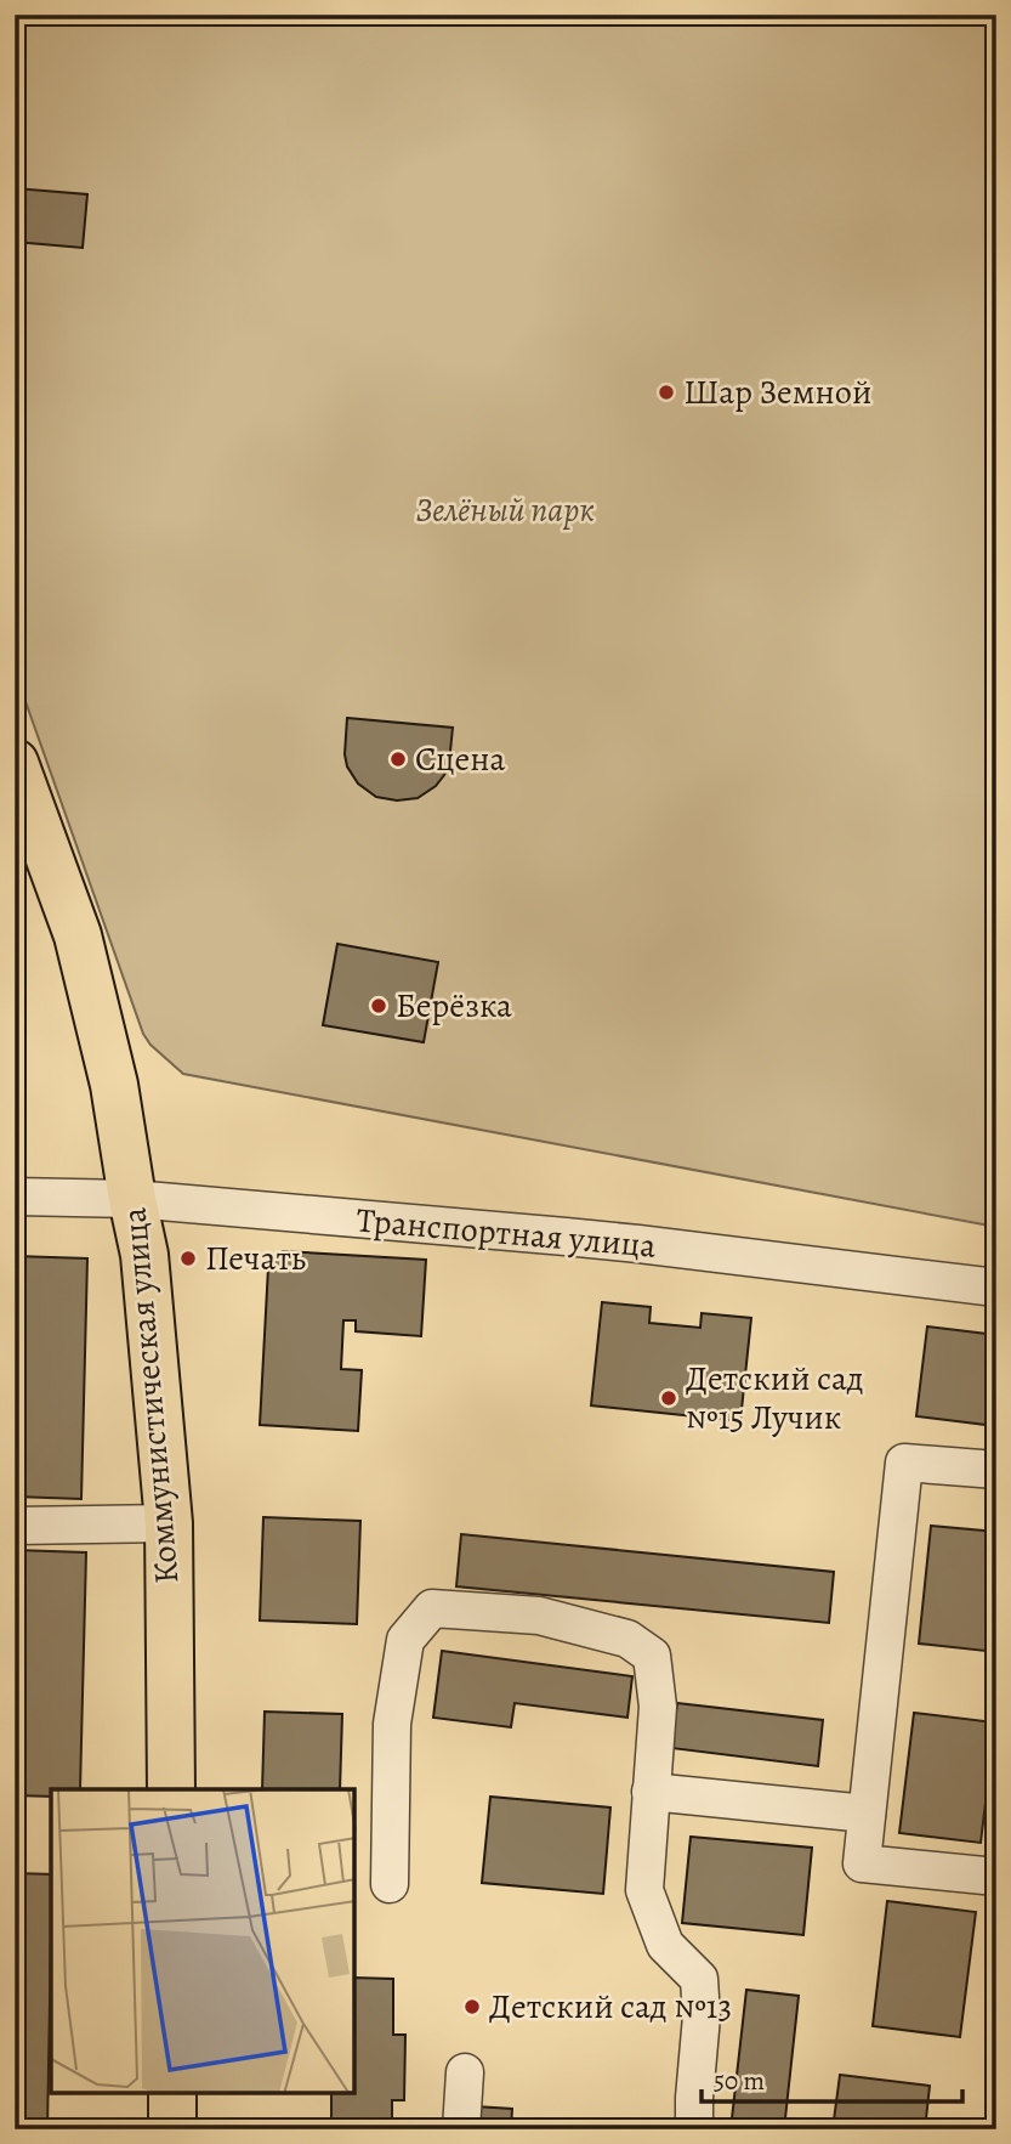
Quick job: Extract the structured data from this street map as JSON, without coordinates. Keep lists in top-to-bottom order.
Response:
{
  "streets": {
    "main road": ["Коммунистическая улица"],
    "street": ["Транспортная улица"]
  },
  "crossings": [
    ["Транспортная улица", "Коммунистическая улица"]
  ],
  "parks": ["Зелёный парк"],
  "places": [
    "Шар Земной",
    "Сцена",
    "Берёзка",
    "Печать",
    "Детский сад №15 Лучик",
    "Детский сад №13"
  ],
  "scale_bar": "50 m"
}
